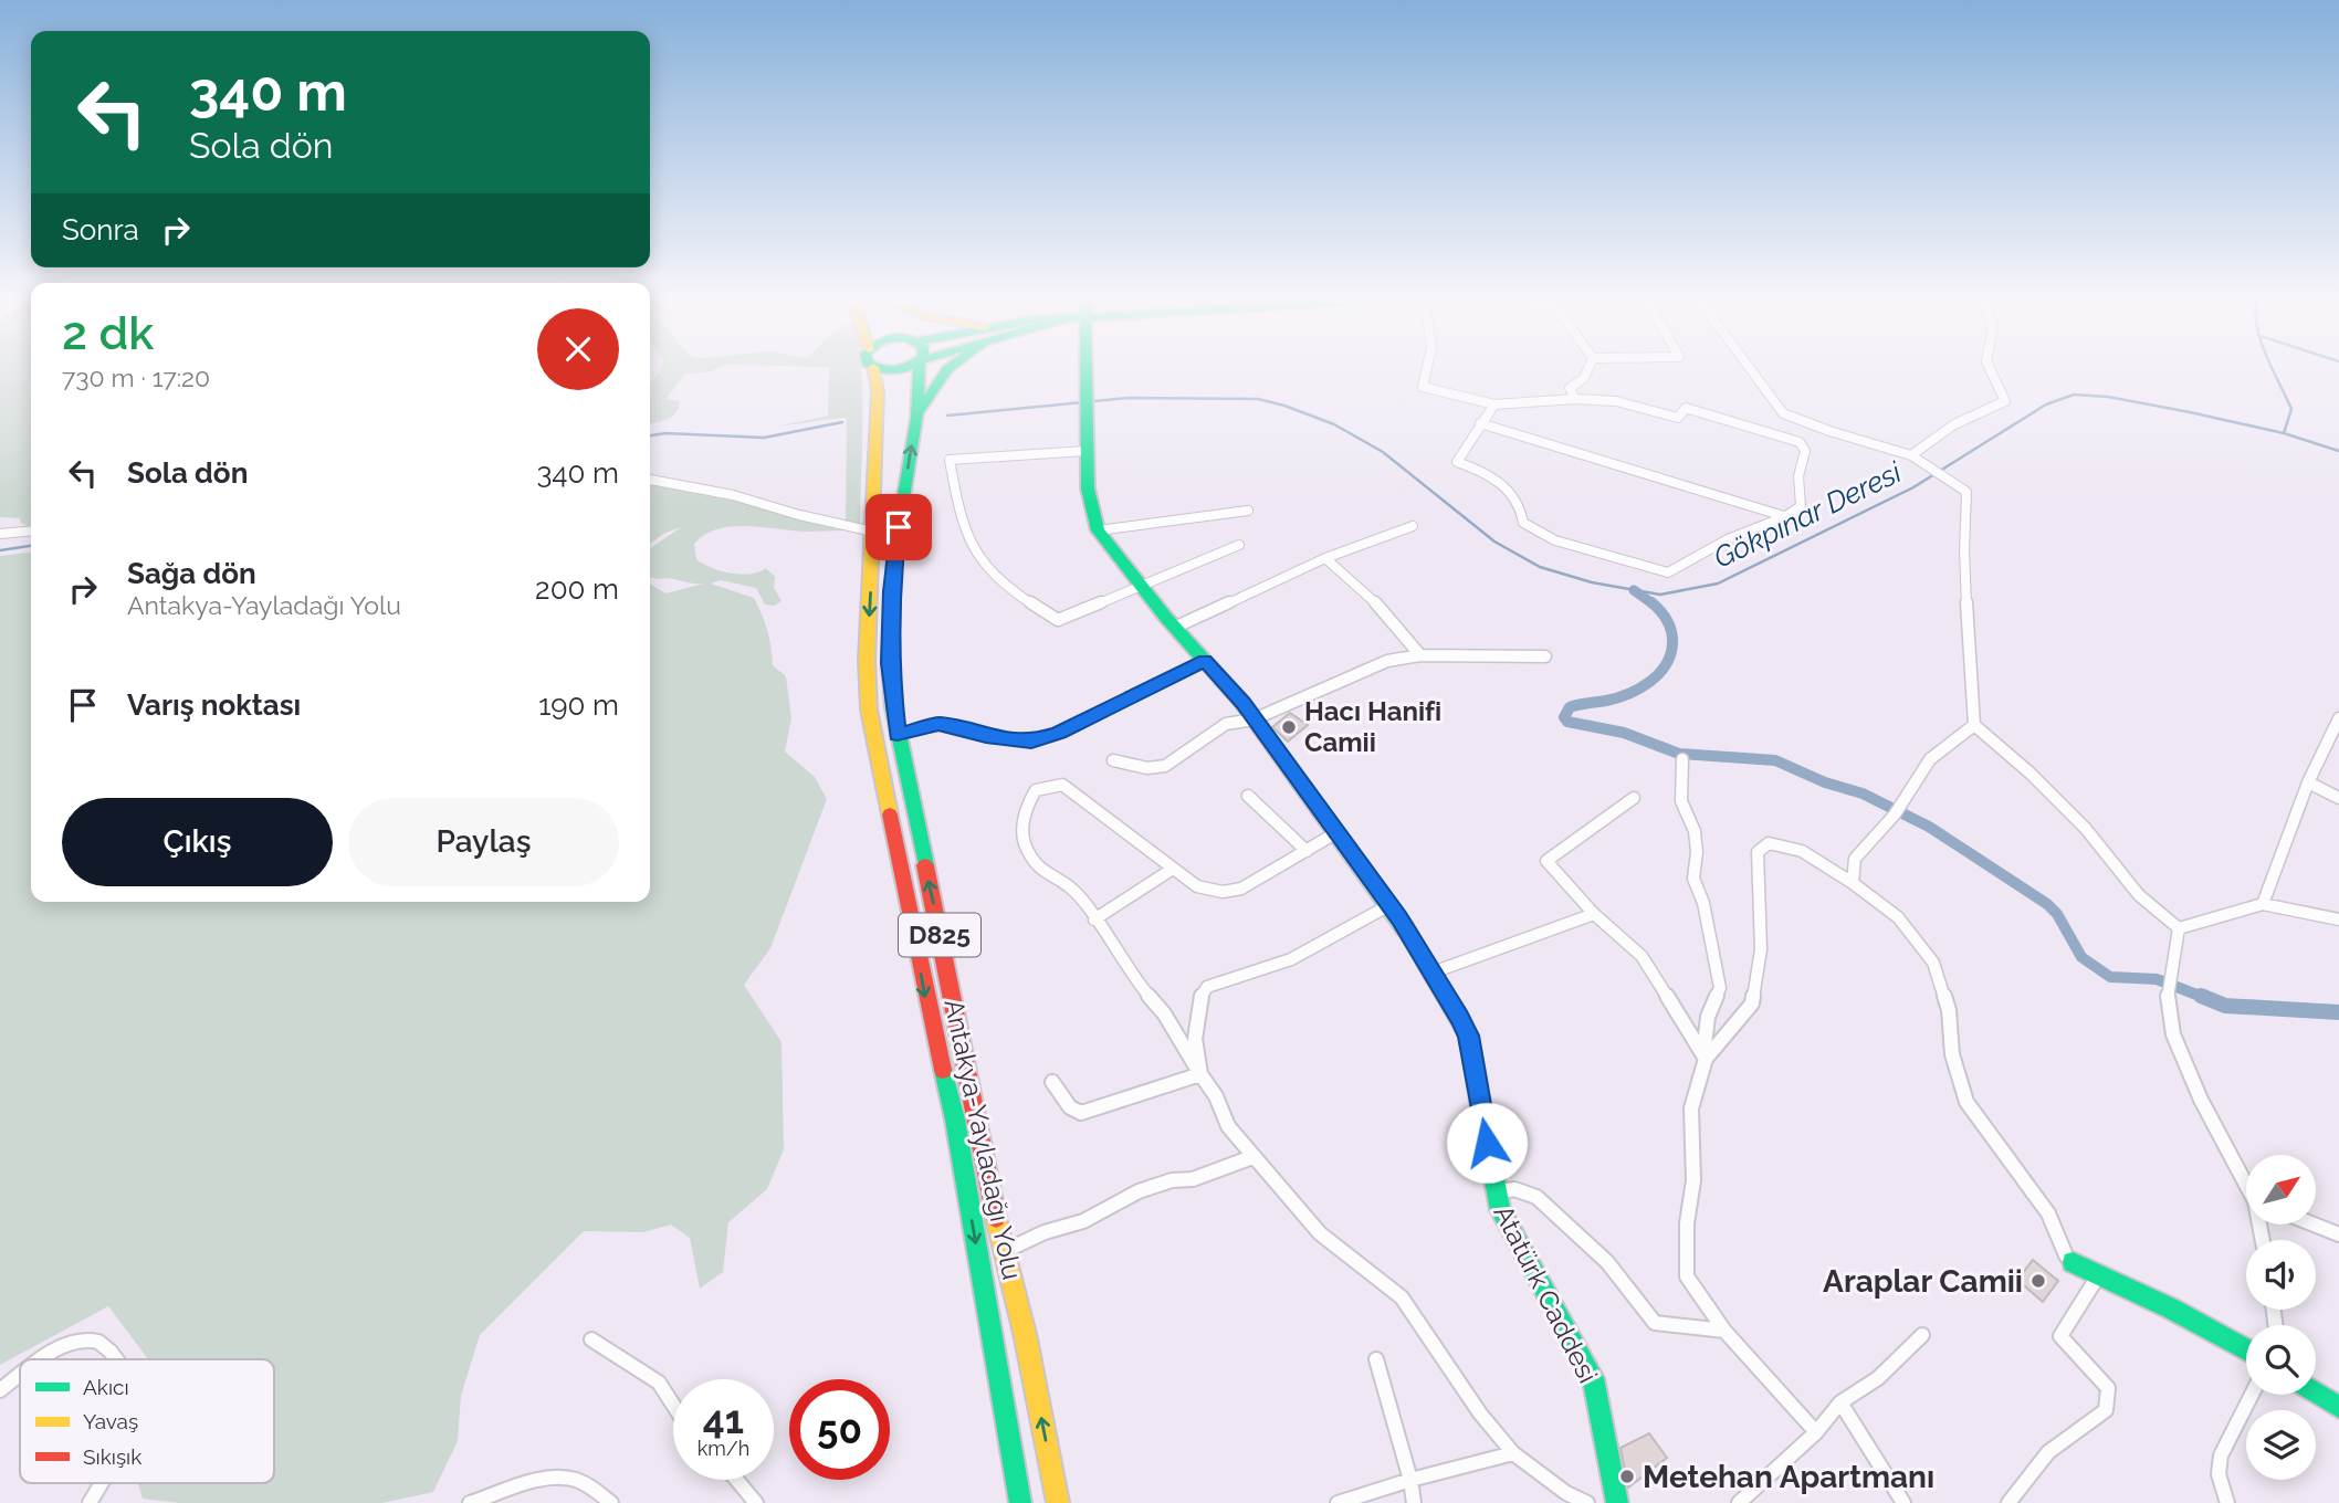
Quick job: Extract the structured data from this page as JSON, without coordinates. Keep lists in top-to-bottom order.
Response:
{
  "streets": {
    "main road": ["D825", "Antakya-Yayladağı Yolu", "Atatürk Caddesi"]
  },
  "water": ["Gökpınar Deresi"],
  "places": ["Hacı Hanifi Camii", "Araplar Camii", "Metehan Apartmanı"],
  "legend": ["Akıcı", "Yavaş", "Sıkışık"],
  "north": "top right",
  "page": {
    "turn": ["340 m", "Sola dön"],
    "then": "Sonra",
    "heading": ["2 dk", "730 m · 17:20"],
    "list": [
      {
        "name": "Sola dön",
        "value": "340 m"
      },
      {
        "name": "Sağa dön",
        "note": "Antakya-Yayladağı Yolu",
        "value": "200 m"
      },
      {
        "name": "Varış noktası",
        "value": "190 m"
      }
    ],
    "buttons": ["Çıkış", "Paylaş"],
    "speed": "41 km/h",
    "limit": "50"
  }
}
